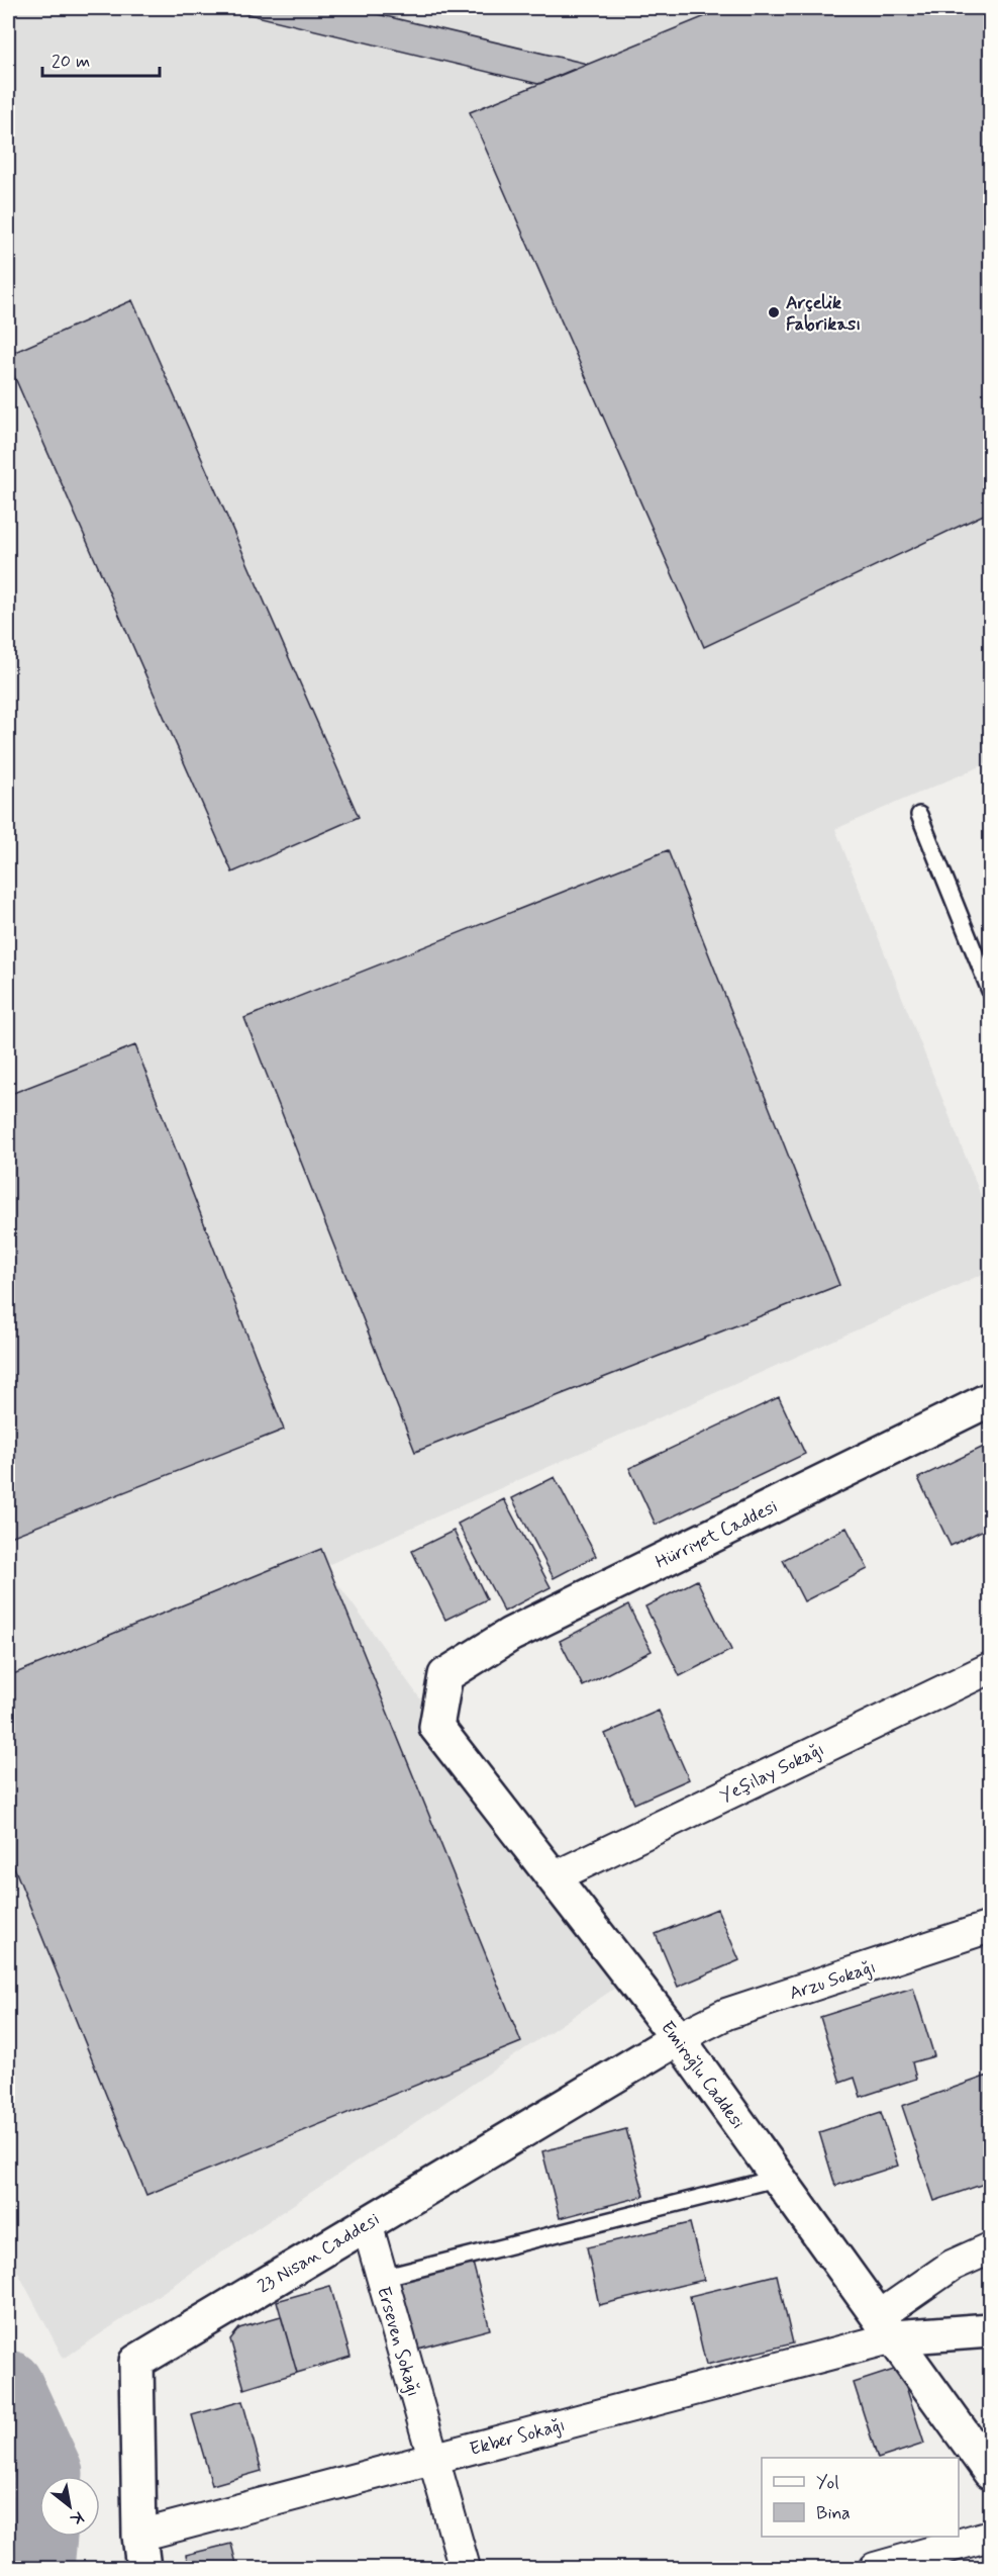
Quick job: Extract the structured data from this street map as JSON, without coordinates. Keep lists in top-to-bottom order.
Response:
{
  "streets": {
    "street": [
      "Hürriyet Caddesi",
      "Yeşilay Sokağı",
      "Arzu Sokağı",
      "Emiroğlu Caddesi",
      "23 Nisan Caddesi",
      "Erseven Sokağı",
      "Ekber Sokağı"
    ]
  },
  "crossings": [
    ["Hürriyet Caddesi", "Emiroğlu Caddesi"],
    ["Yeşilay Sokağı", "Emiroğlu Caddesi"],
    ["Arzu Sokağı", "Emiroğlu Caddesi"],
    ["Arzu Sokağı", "23 Nisan Caddesi"],
    ["Emiroğlu Caddesi", "23 Nisan Caddesi"],
    ["Emiroğlu Caddesi", "Ekber Sokağı"],
    ["23 Nisan Caddesi", "Erseven Sokağı"],
    ["23 Nisan Caddesi", "Ekber Sokağı"],
    ["Erseven Sokağı", "Ekber Sokağı"]
  ],
  "places": ["Arçelik Fabrikası"],
  "legend": ["Yol", "Bina"],
  "scale_bar": "20 m",
  "north": "bottom right"
}
